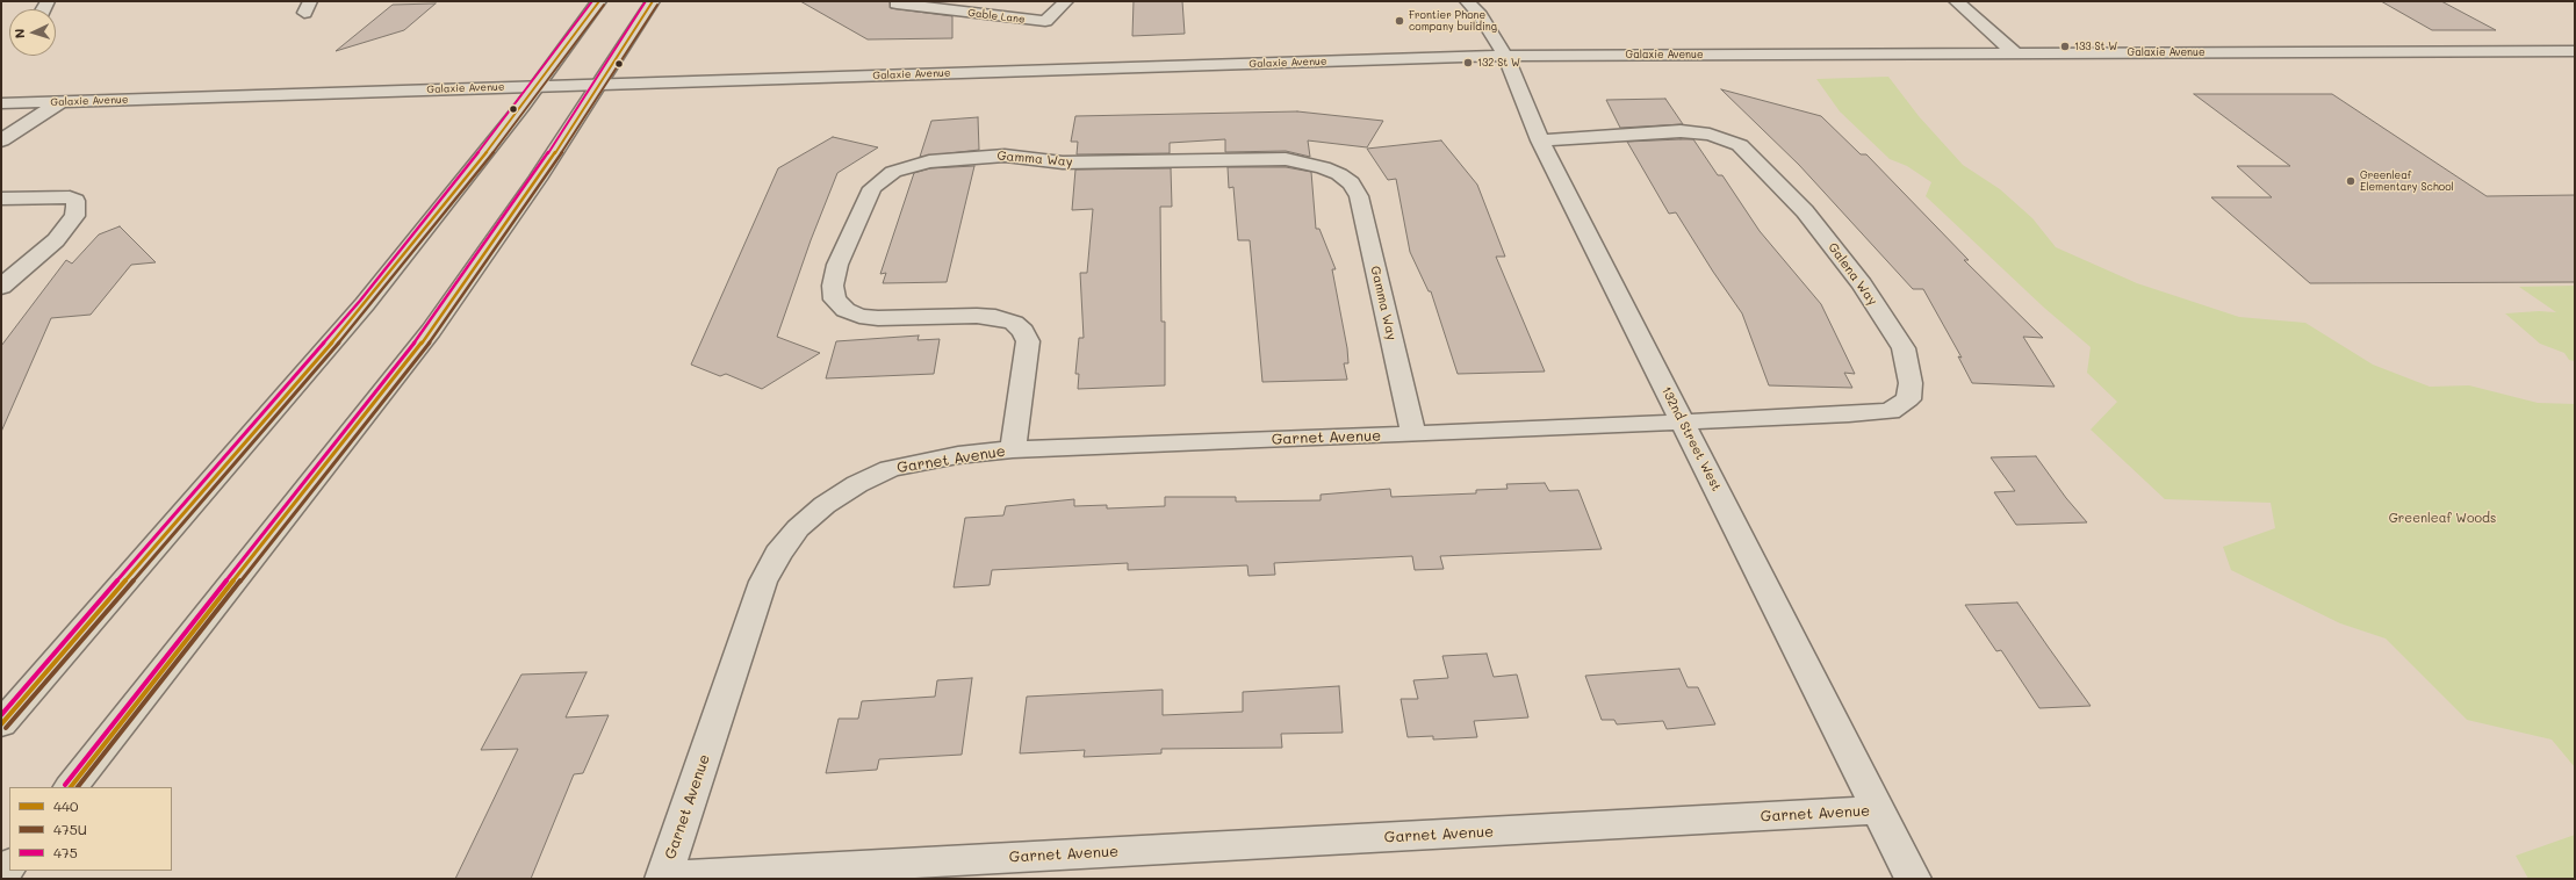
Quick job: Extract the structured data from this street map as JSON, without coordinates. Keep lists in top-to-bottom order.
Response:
{
  "streets": {
    "street": [
      "Gable Lane",
      "Galaxie Avenue",
      "Gamma Way",
      "Galena Way",
      "Garnet Avenue",
      "132nd Street West"
    ]
  },
  "crossings": [
    ["Galaxie Avenue", "132nd Street West"],
    ["Gamma Way", "Garnet Avenue"],
    ["Galena Way", "Garnet Avenue"],
    ["Galena Way", "132nd Street West"],
    ["Garnet Avenue", "132nd Street West"]
  ],
  "parks": ["Greenleaf Woods"],
  "places": [
    "Frontier Phone company building",
    "133 St W",
    "132 St W",
    "Greenleaf Elementary School"
  ],
  "lines": ["transit line 440", "transit line 475", "transit line 475U"],
  "legend": ["440", "475U", "475"],
  "north": "left"
}
